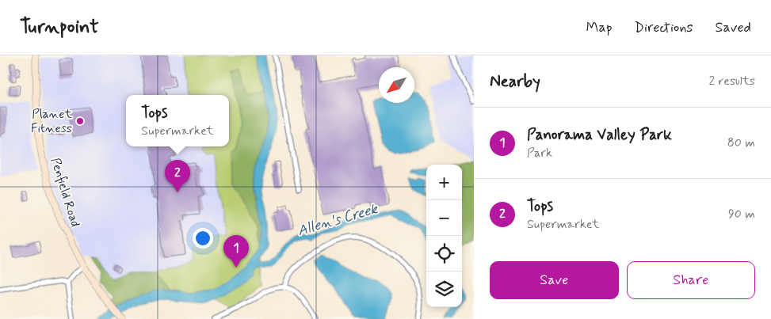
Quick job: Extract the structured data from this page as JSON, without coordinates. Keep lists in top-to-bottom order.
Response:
{
  "streets": {
    "main road": ["Penfield Road"]
  },
  "water": ["Allen's Creek"],
  "places": ["Planet Fitness"],
  "north": "bottom left",
  "page": {
    "header": "Turnpoint",
    "nav": ["Map", "Directions", "Saved"],
    "heading": ["Nearby", "2 results"],
    "popup": ["Tops", "Supermarket"],
    "list": [
      {
        "mark": "1",
        "name": "Panorama Valley Park",
        "note": "Park",
        "value": "80 m"
      },
      {
        "mark": "2",
        "name": "Tops",
        "note": "Supermarket",
        "value": "90 m"
      }
    ],
    "pins": ["2", "1"],
    "map_buttons": ["+", "−"],
    "buttons": ["Save", "Share"]
  }
}
